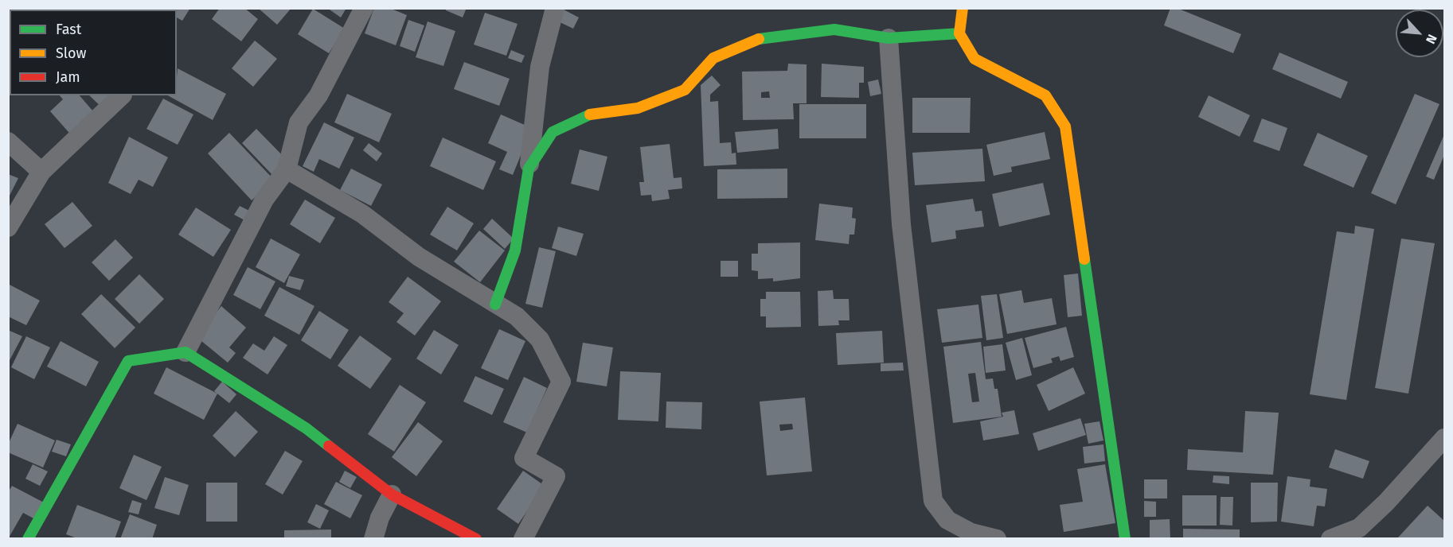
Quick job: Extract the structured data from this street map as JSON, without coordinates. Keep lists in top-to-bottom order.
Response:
{
  "legend": ["Fast", "Slow", "Jam"],
  "north": "bottom right"
}
